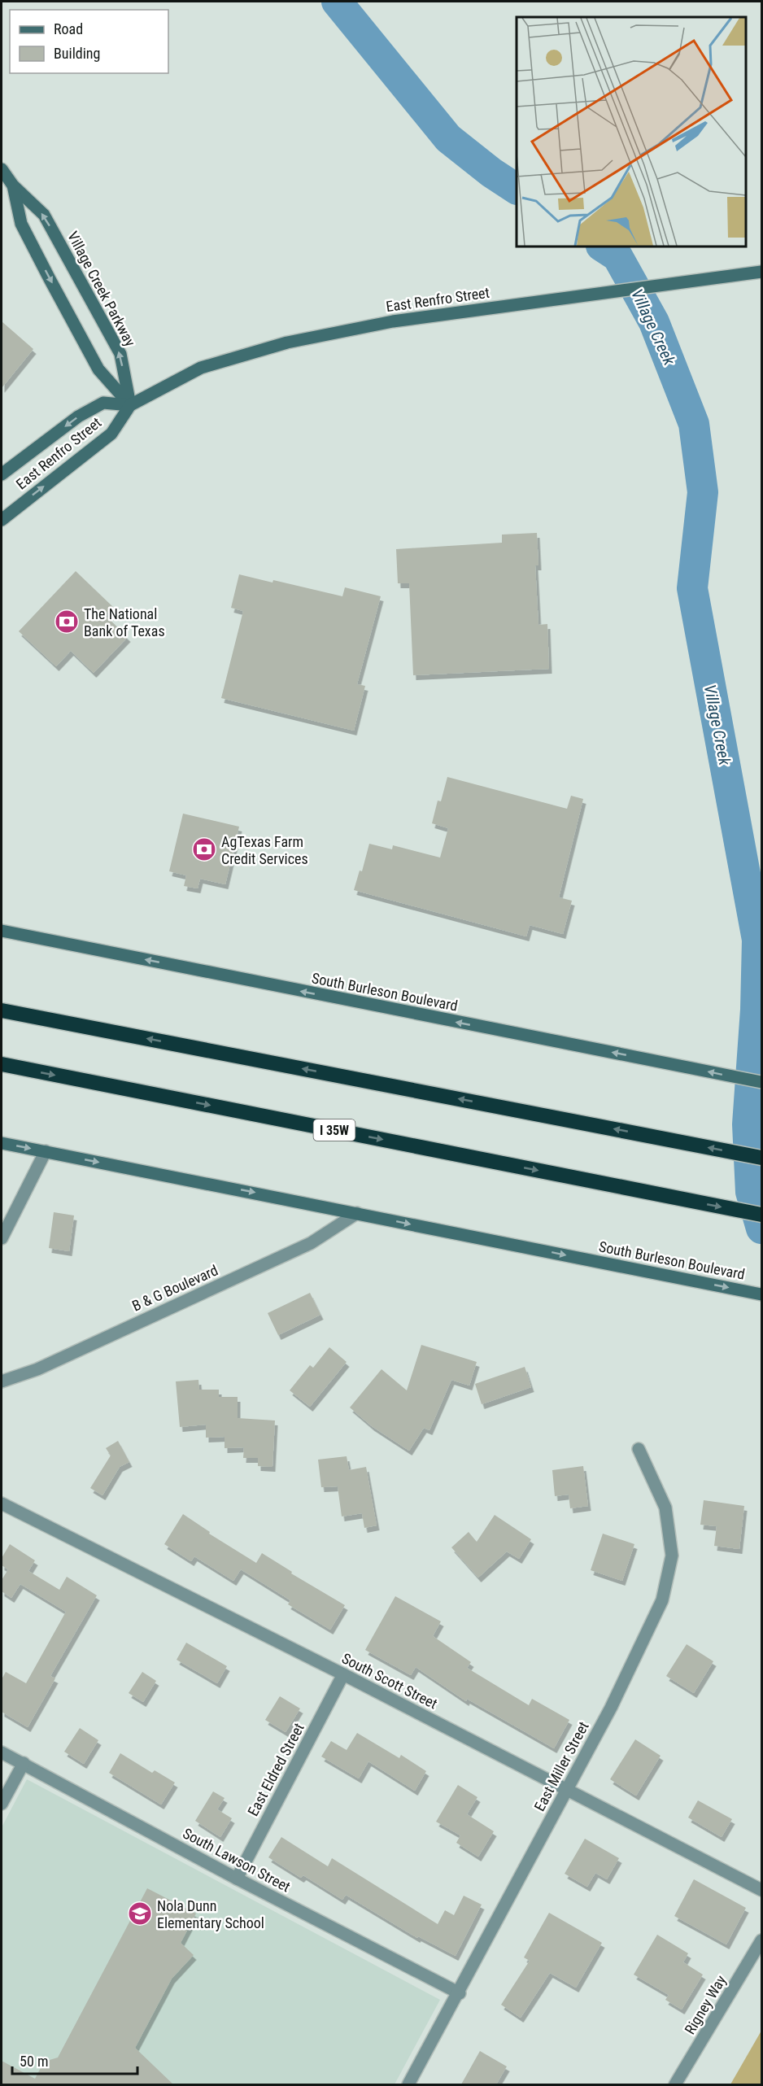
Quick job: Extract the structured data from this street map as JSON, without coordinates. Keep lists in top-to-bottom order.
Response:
{
  "streets": {
    "highway": ["I 35W"],
    "main road": ["Village Creek Parkway", "East Renfro Street", "South Burleson Boulevard"],
    "street": [
      "B & G Boulevard",
      "South Scott Street",
      "East Miller Street",
      "East Eldred Street",
      "South Lawson Street",
      "Rigney Way"
    ]
  },
  "crossings": [
    ["Village Creek Parkway", "East Renfro Street"],
    ["South Burleson Boulevard", "B & G Boulevard"],
    ["South Scott Street", "East Miller Street"],
    ["South Scott Street", "East Eldred Street"],
    ["East Miller Street", "South Lawson Street"],
    ["East Eldred Street", "South Lawson Street"]
  ],
  "water": ["Village Creek"],
  "places": {
    "bank": ["The National Bank of Texas", "AgTexas Farm Credit Services"],
    "school or university": ["Nola Dunn Elementary School"]
  },
  "legend": ["Road", "Building"],
  "scale_bar": "50 m"
}
